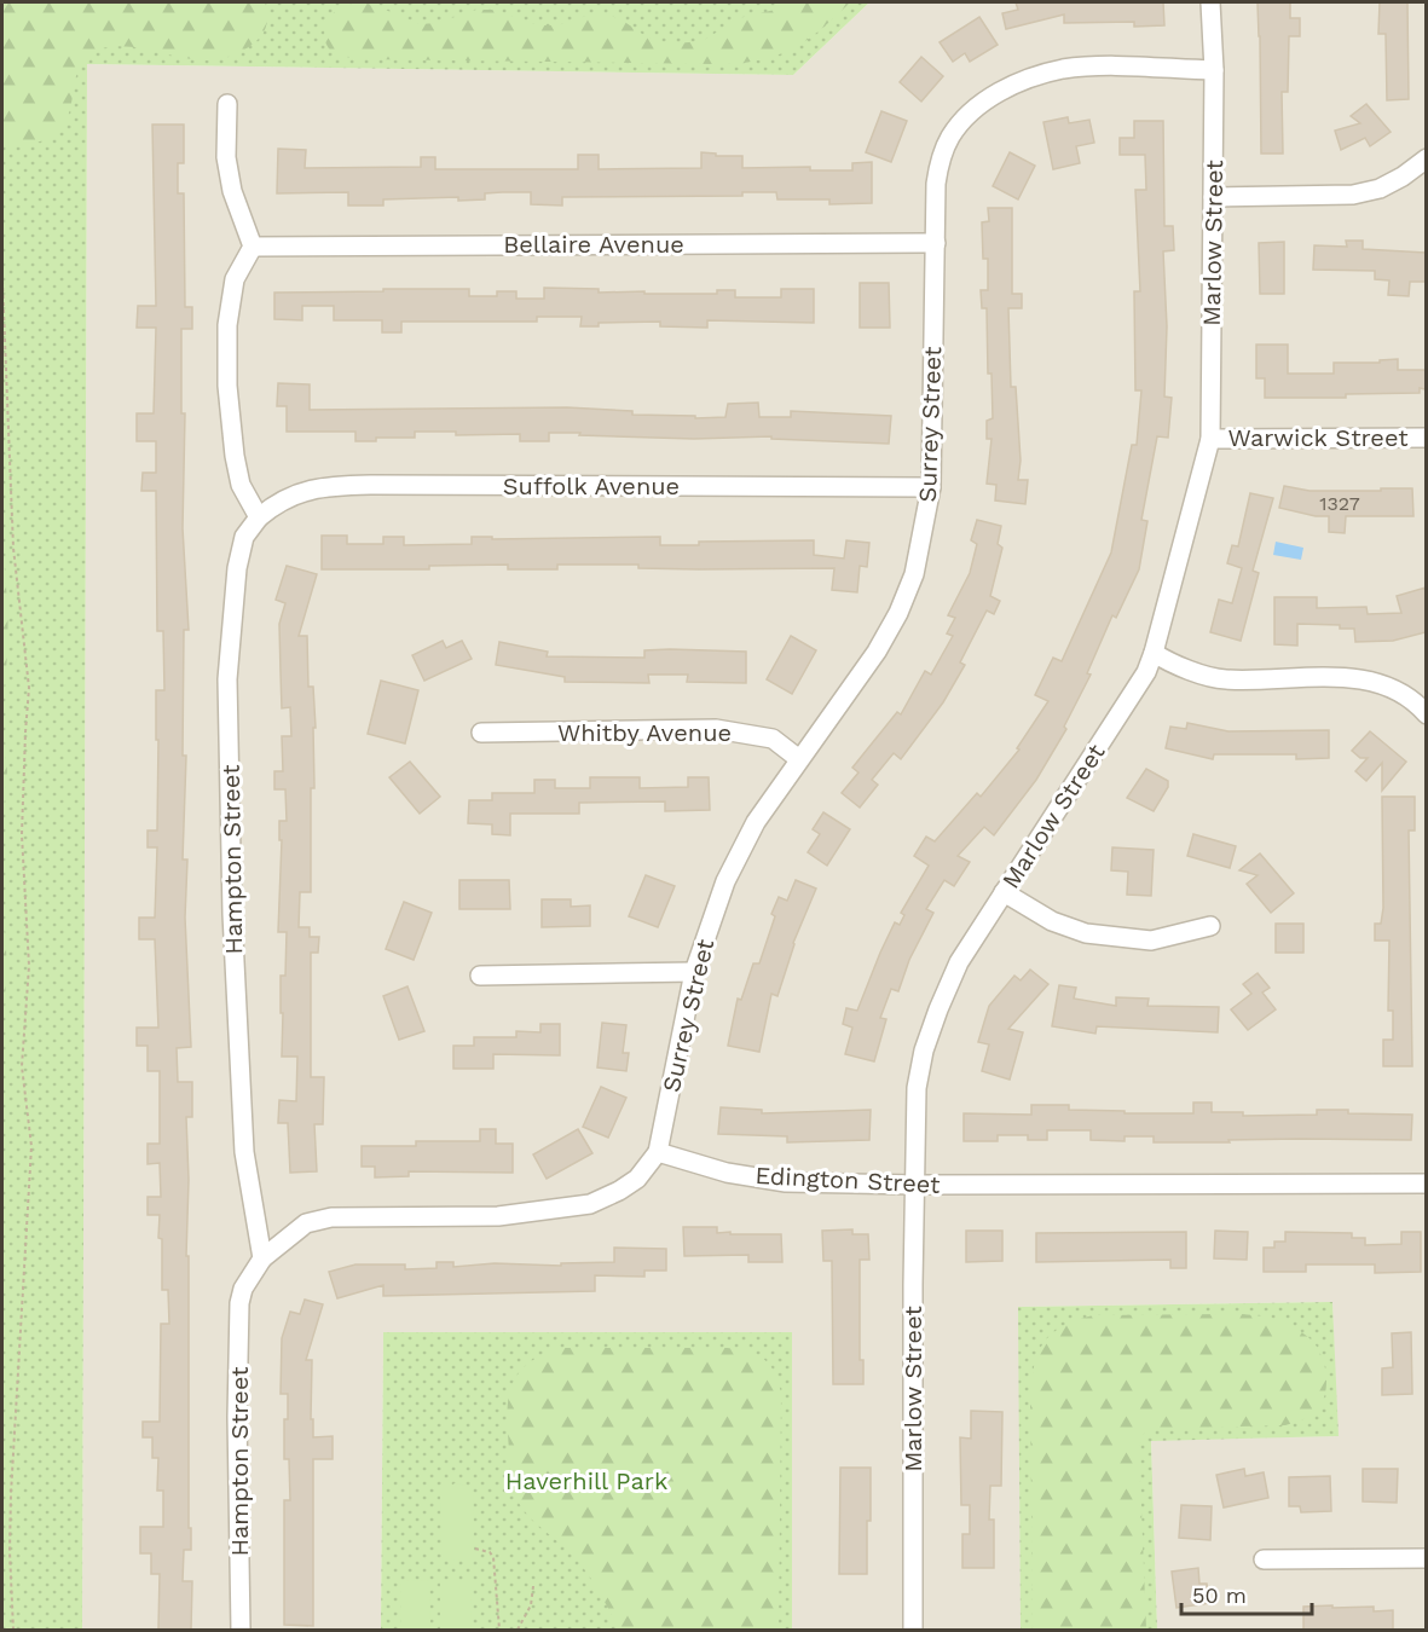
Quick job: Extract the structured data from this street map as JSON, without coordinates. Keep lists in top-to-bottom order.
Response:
{
  "streets": {
    "street": [
      "Marlow Street",
      "Bellaire Avenue",
      "Surrey Street",
      "Warwick Street",
      "Suffolk Avenue",
      "Whitby Avenue",
      "Hampton Street",
      "Edington Street"
    ]
  },
  "crossings": [
    ["Marlow Street", "Surrey Street"],
    ["Marlow Street", "Warwick Street"],
    ["Marlow Street", "Edington Street"],
    ["Bellaire Avenue", "Surrey Street"],
    ["Surrey Street", "Suffolk Avenue"],
    ["Surrey Street", "Whitby Avenue"],
    ["Surrey Street", "Edington Street"],
    ["Suffolk Avenue", "Hampton Street"]
  ],
  "parks": ["Haverhill Park"],
  "house_numbers": ["1327"],
  "scale_bar": "50 m"
}
